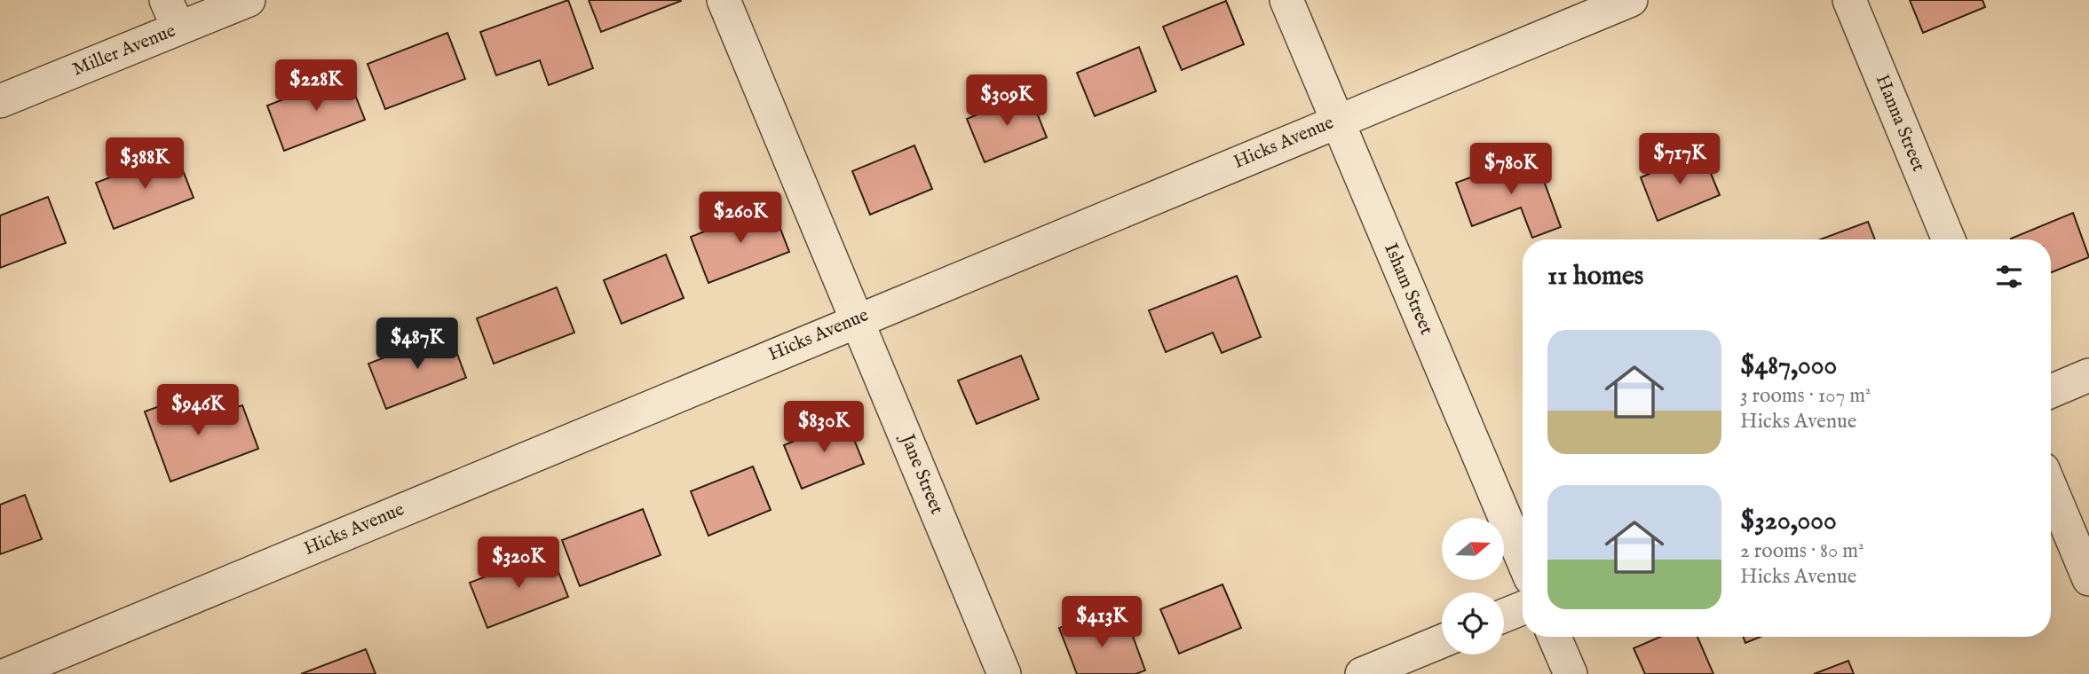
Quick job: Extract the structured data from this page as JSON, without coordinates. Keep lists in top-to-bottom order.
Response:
{
  "streets": {
    "street": [
      "Miller Avenue",
      "Hanna Street",
      "Hicks Avenue",
      "Isham Street",
      "Jane Street"
    ]
  },
  "crossings": [
    ["Hicks Avenue", "Isham Street"],
    ["Hicks Avenue", "Jane Street"]
  ],
  "north": "right",
  "page": {
    "price": [
      "$228K",
      "$309K",
      "$717K",
      "$388K",
      "$780K",
      "$260K",
      "$487K",
      "$946K",
      "$830K",
      "$320K",
      "$413K"
    ],
    "heading": "11 homes",
    "list": [
      {
        "name": "$487,000",
        "note": "3 rooms · 107 m² · Hicks Avenue"
      },
      {
        "name": "$320,000",
        "note": "2 rooms · 80 m² · Hicks Avenue"
      }
    ]
  }
}
